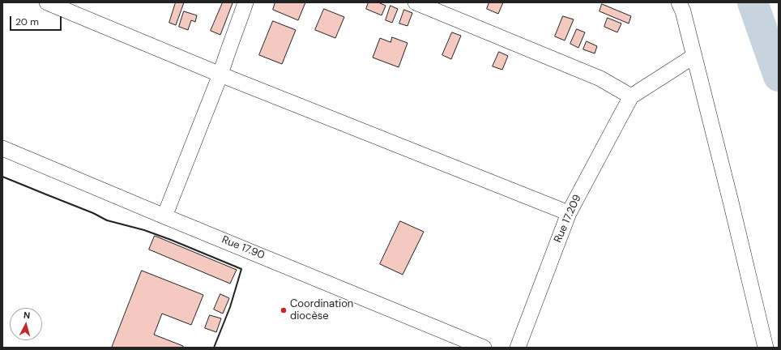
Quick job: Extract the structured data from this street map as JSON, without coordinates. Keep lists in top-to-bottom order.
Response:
{
  "streets": {
    "street": ["Rue 17.209", "Rue 17.90"]
  },
  "places": ["Coordination diocèse"],
  "scale_bar": "20 m",
  "north": "top"
}
